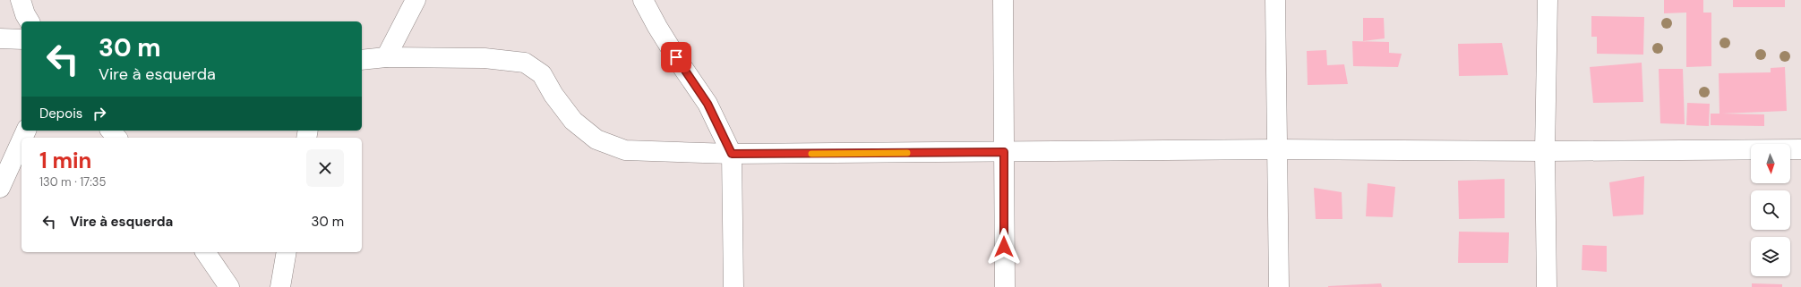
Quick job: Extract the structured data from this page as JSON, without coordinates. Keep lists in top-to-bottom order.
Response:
{
  "north": "bottom",
  "page": {
    "turn": ["30 m", "Vire à esquerda"],
    "then": "Depois",
    "heading": ["1 min", "130 m · 17:35"],
    "list": [
      {
        "name": "Vire à esquerda",
        "value": "30 m"
      }
    ]
  }
}
